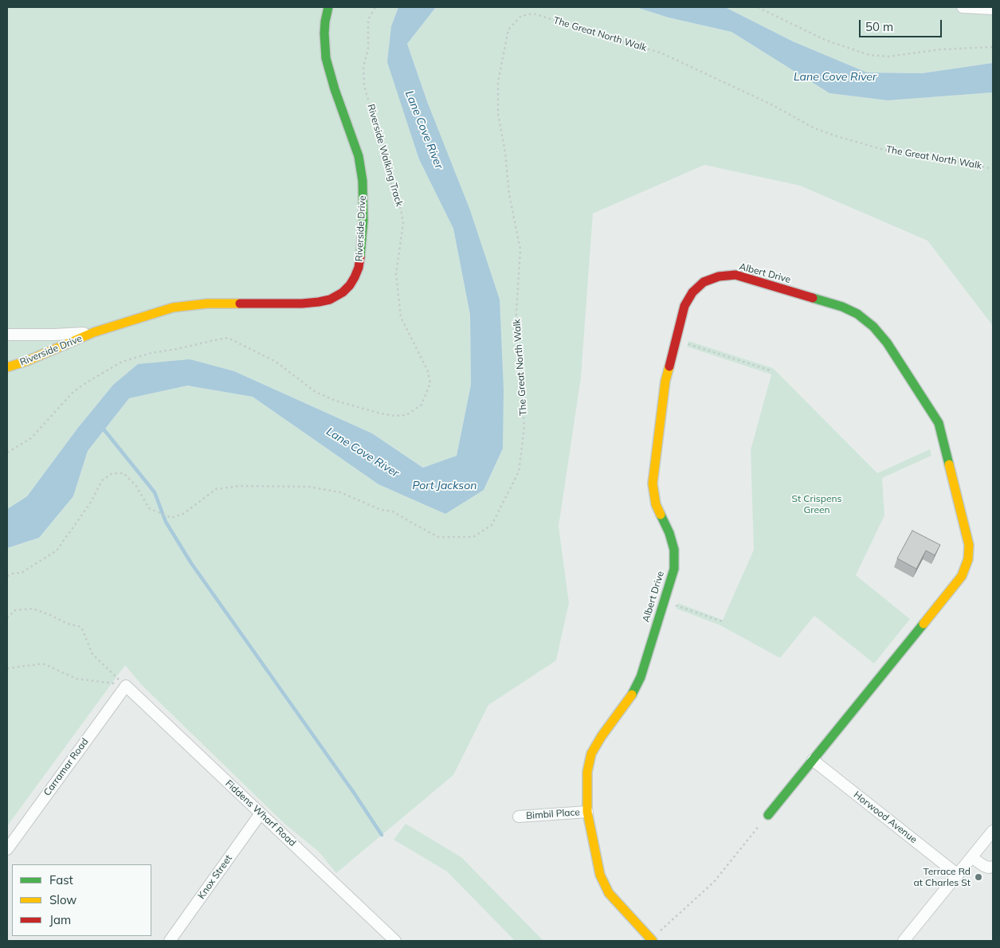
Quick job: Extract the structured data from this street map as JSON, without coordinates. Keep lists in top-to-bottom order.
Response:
{
  "streets": {
    "street": [
      "Riverside Drive",
      "Albert Drive",
      "Carramar Road",
      "Fiddens Wharf Road",
      "Bimbil Place",
      "Horwood Avenue",
      "Knox Street"
    ],
    "path": ["The Great North Walk", "Riverside Walking Track"]
  },
  "crossings": [
    ["Albert Drive", "Bimbil Place"],
    ["Albert Drive", "Horwood Avenue"],
    ["Carramar Road", "Fiddens Wharf Road"],
    ["Fiddens Wharf Road", "Knox Street"]
  ],
  "water": ["Lane Cove River", "Port Jackson"],
  "parks": ["St Crispens Green"],
  "places": ["Terrace Rd at Charles St"],
  "legend": ["Fast", "Slow", "Jam"],
  "scale_bar": "50 m"
}
